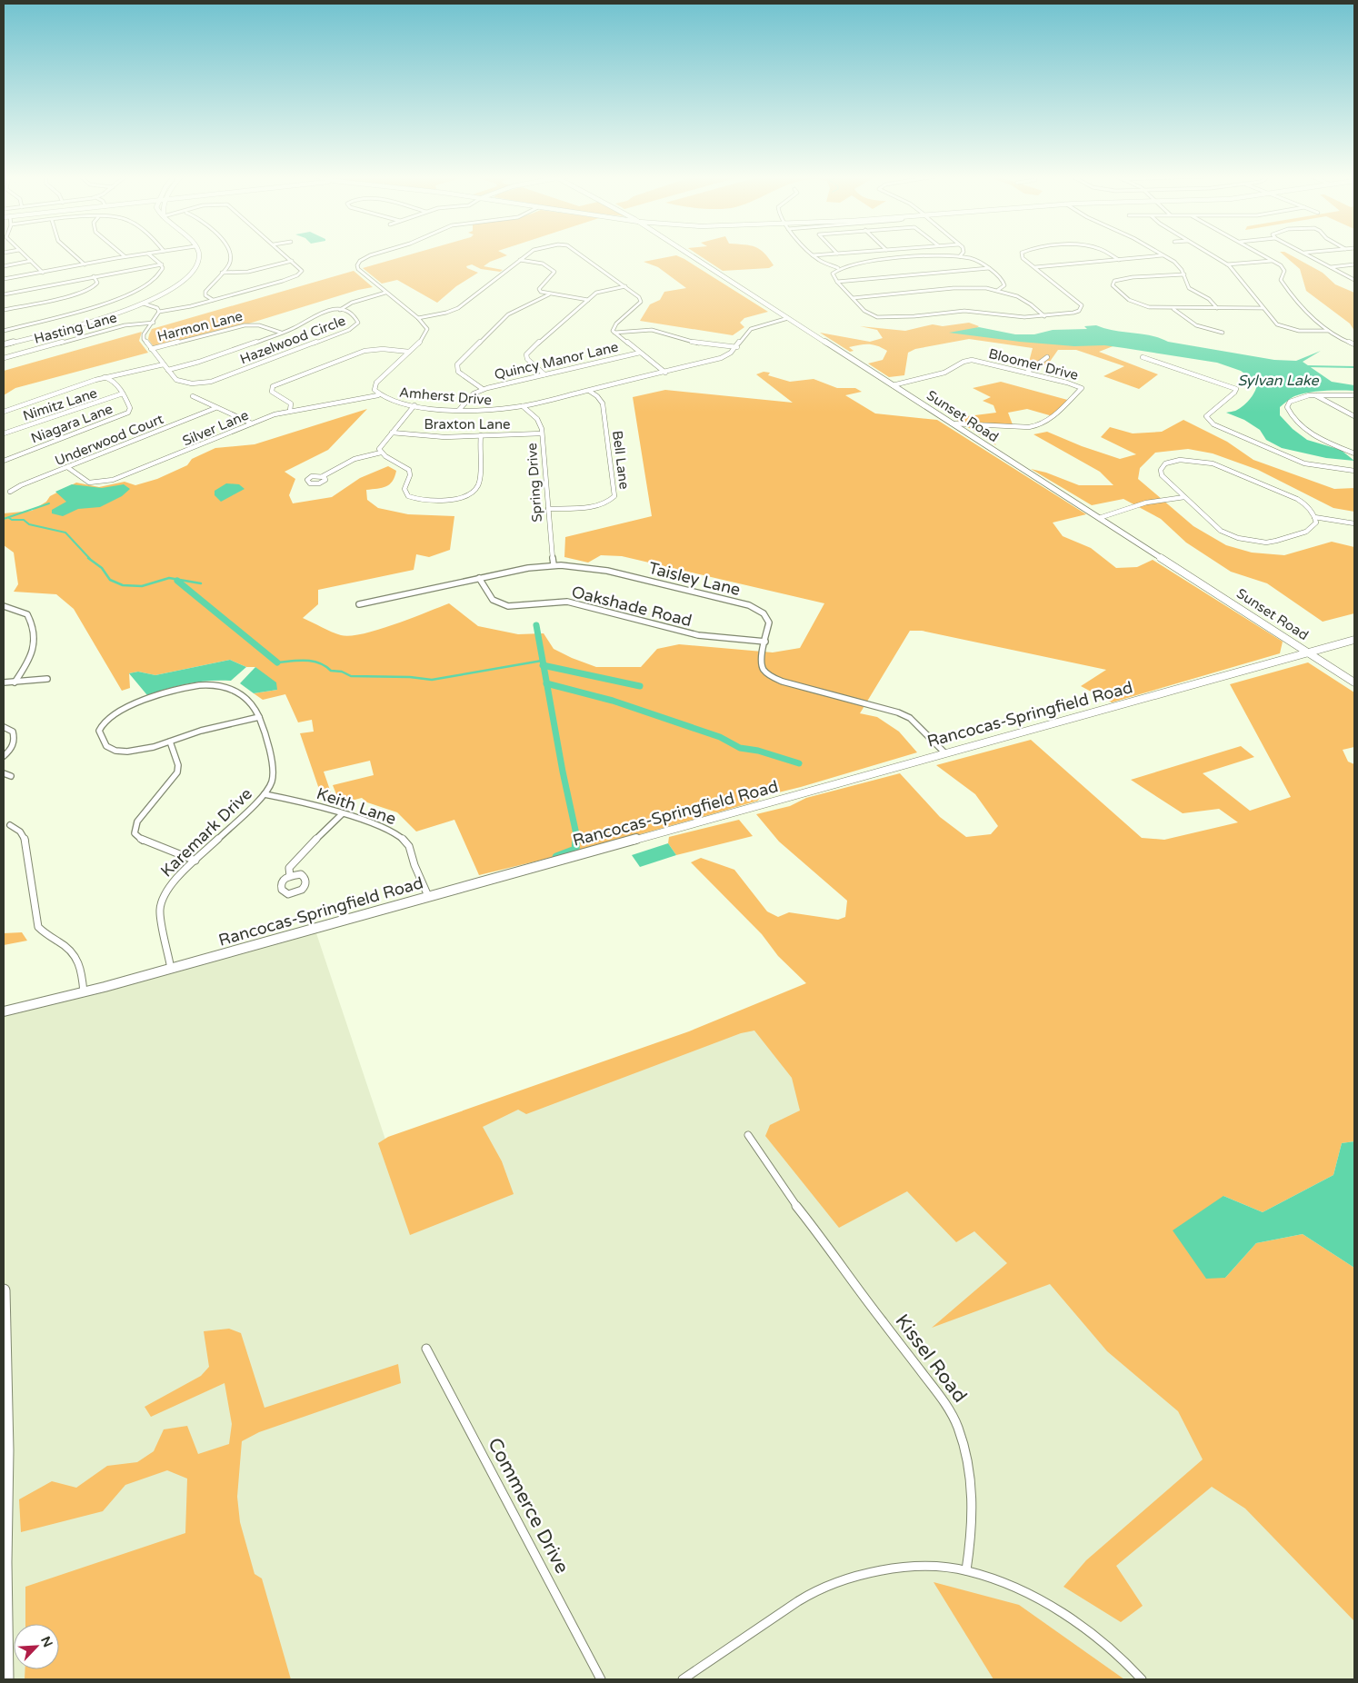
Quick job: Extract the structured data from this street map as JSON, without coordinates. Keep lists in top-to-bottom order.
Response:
{
  "streets": {
    "street": [
      "Harmon Lane",
      "Hasting Lane",
      "Hazelwood Circle",
      "Quincy Manor Lane",
      "Bloomer Drive",
      "Amherst Drive",
      "Nimitz Lane",
      "Sunset Road",
      "Niagara Lane",
      "Braxton Lane",
      "Silver Lane",
      "Underwood Court",
      "Bell Lane",
      "Spring Drive",
      "Taisley Lane",
      "Oakshade Road",
      "Rancocas-Springfield Road",
      "Keith Lane",
      "Karemark Drive",
      "Kissel Road",
      "Commerce Drive"
    ]
  },
  "crossings": [
    ["Harmon Lane", "Hazelwood Circle"],
    ["Quincy Manor Lane", "Amherst Drive"],
    ["Bloomer Drive", "Sunset Road"],
    ["Amherst Drive", "Sunset Road"],
    ["Amherst Drive", "Silver Lane"],
    ["Amherst Drive", "Bell Lane"],
    ["Amherst Drive", "Spring Drive"],
    ["Nimitz Lane", "Niagara Lane"],
    ["Sunset Road", "Rancocas-Springfield Road"],
    ["Braxton Lane", "Spring Drive"],
    ["Silver Lane", "Underwood Court"],
    ["Bell Lane", "Spring Drive"],
    ["Spring Drive", "Taisley Lane"],
    ["Taisley Lane", "Oakshade Road"],
    ["Taisley Lane", "Rancocas-Springfield Road"],
    ["Rancocas-Springfield Road", "Keith Lane"],
    ["Rancocas-Springfield Road", "Karemark Drive"],
    ["Keith Lane", "Karemark Drive"]
  ],
  "water": ["Sylvan Lake"],
  "north": "top right"
}
